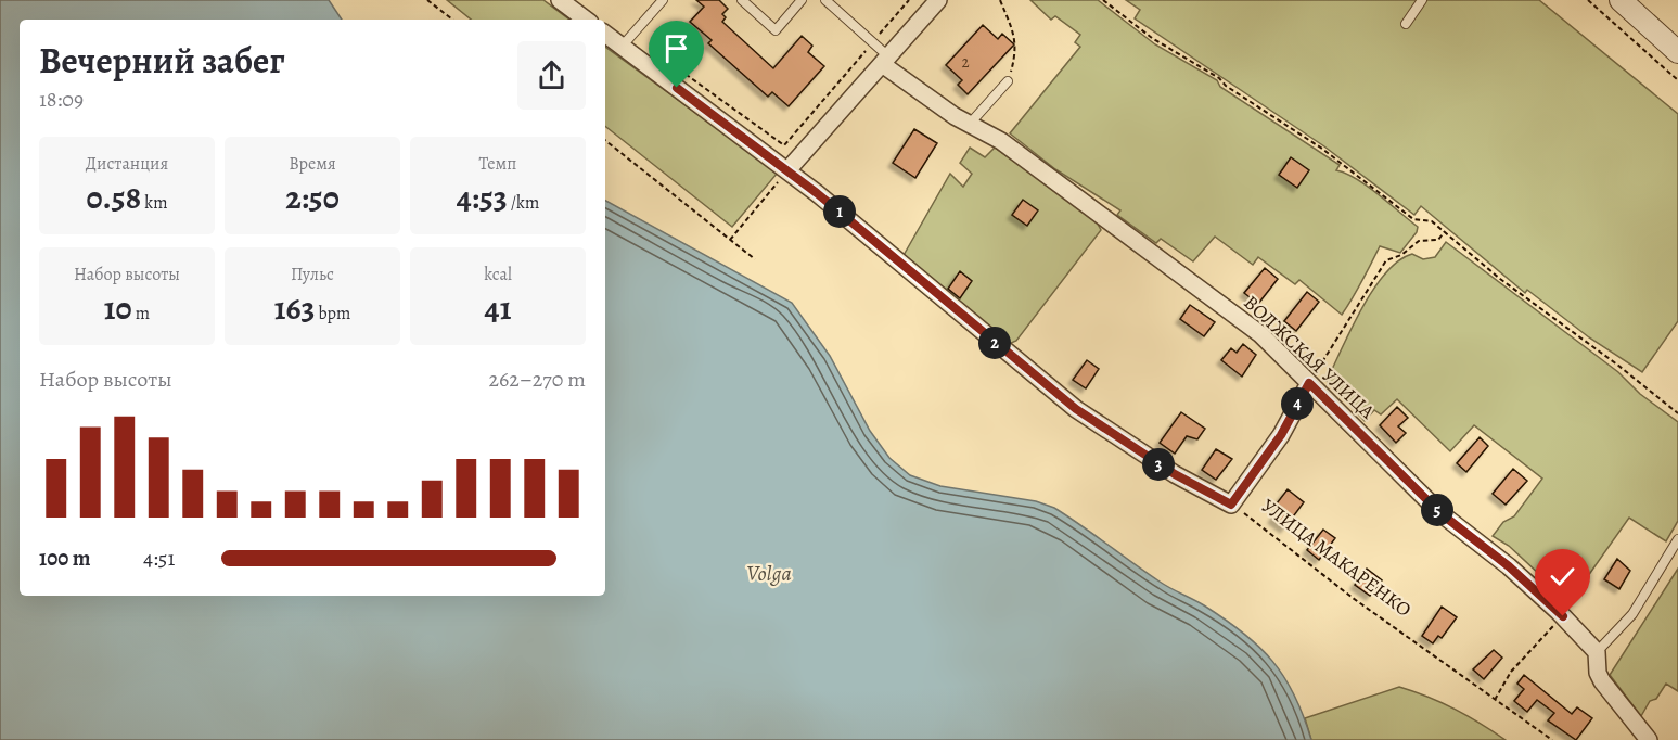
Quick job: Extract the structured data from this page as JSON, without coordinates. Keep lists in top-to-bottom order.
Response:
{
  "streets": {
    "street": ["ВОЛЖСКАЯ УЛИЦА", "УЛИЦА МАКАРЕНКО"]
  },
  "water": ["Volga"],
  "house_numbers": ["2"],
  "page": {
    "heading": ["Вечерний забег", "18:09"],
    "stats": [
      ["Дистанция", "0.58 km"],
      ["Время", "2:50"],
      ["Темп", "4:53 /km"],
      ["Набор высоты", "10 m"],
      ["Пульс", "163 bpm"],
      ["kcal", "41"]
    ],
    "pins": [
      "1",
      "2",
      "4",
      "3",
      "5"
    ],
    "chart": ["Набор высоты", "262–270 m"],
    "list": [
      {
        "name": "100 m",
        "note": "4:51"
      }
    ]
  }
}
